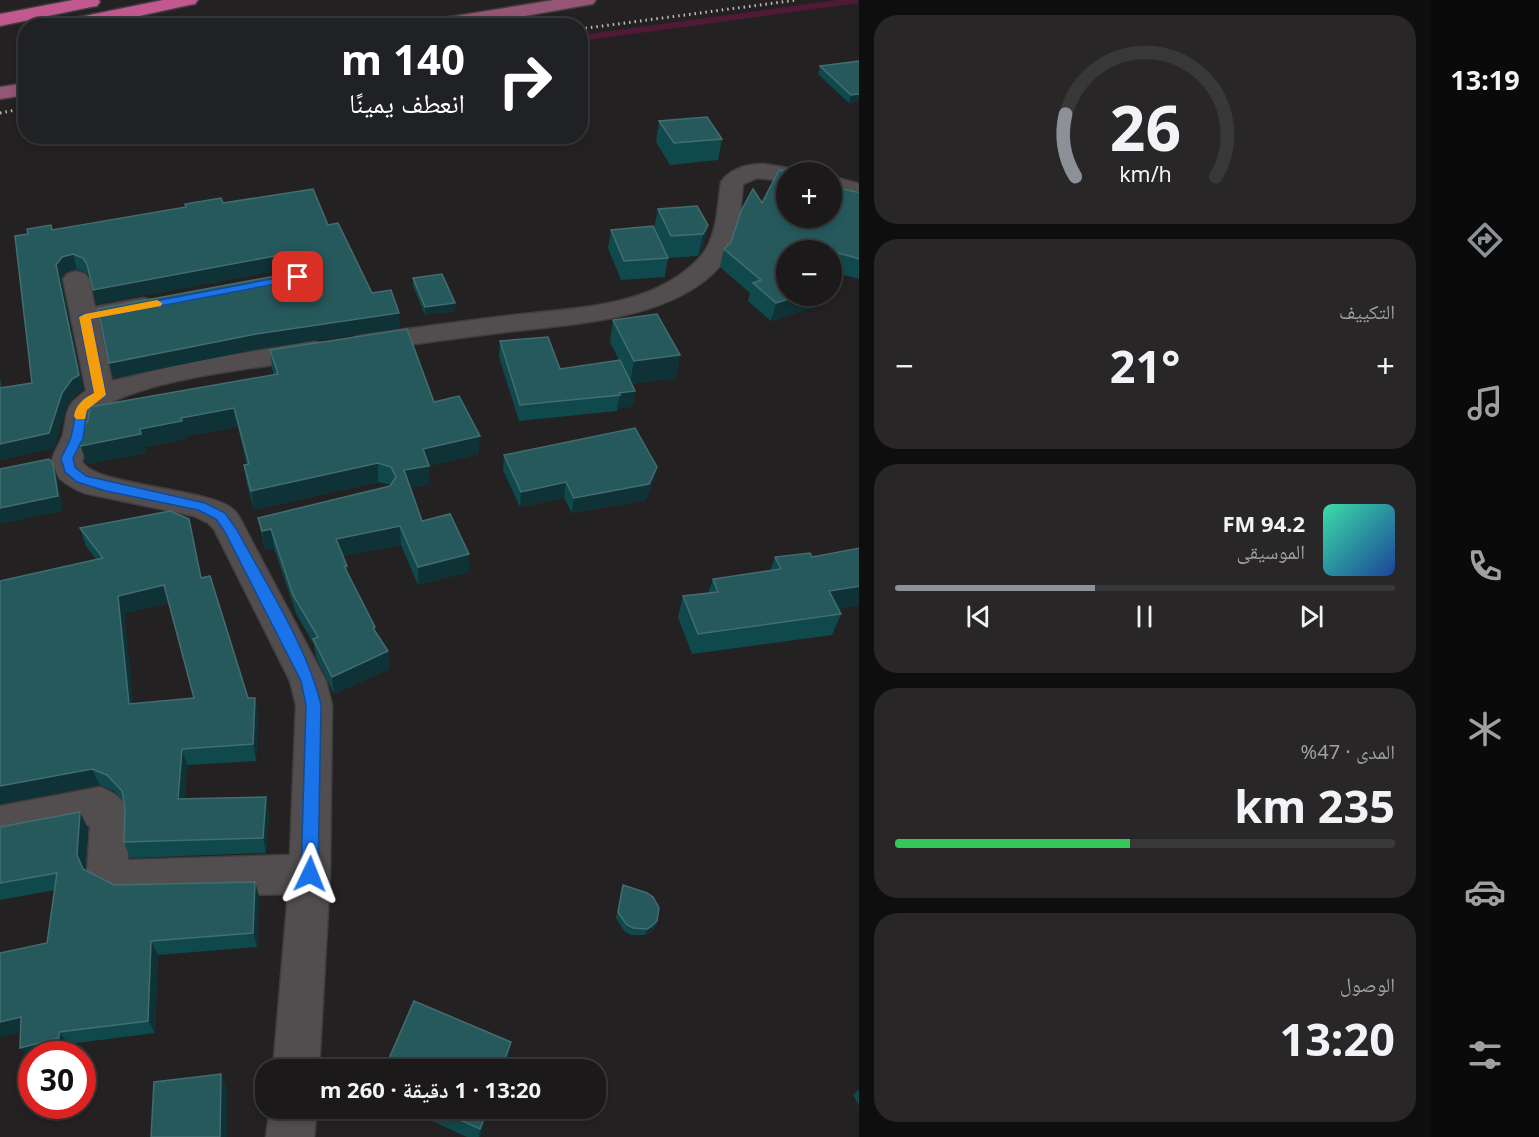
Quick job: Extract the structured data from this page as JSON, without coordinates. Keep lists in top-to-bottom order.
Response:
{
  "page": {
    "tabs": "13:19",
    "turn": ["140 m", "انعطف يمينًا"],
    "map_buttons": ["+", "−"],
    "tile": [
      "التكييف",
      ["المدى · 47%", "235 km"],
      ["الوصول", "13:20"]
    ],
    "heat": ["−", "21°", "+"],
    "song": ["94.2 FM", "الموسيقى"],
    "limit": "30",
    "trip": "13:20 · 1 دقيقة · 260 m",
    "gauge": ["26", "km/h"]
  }
}
